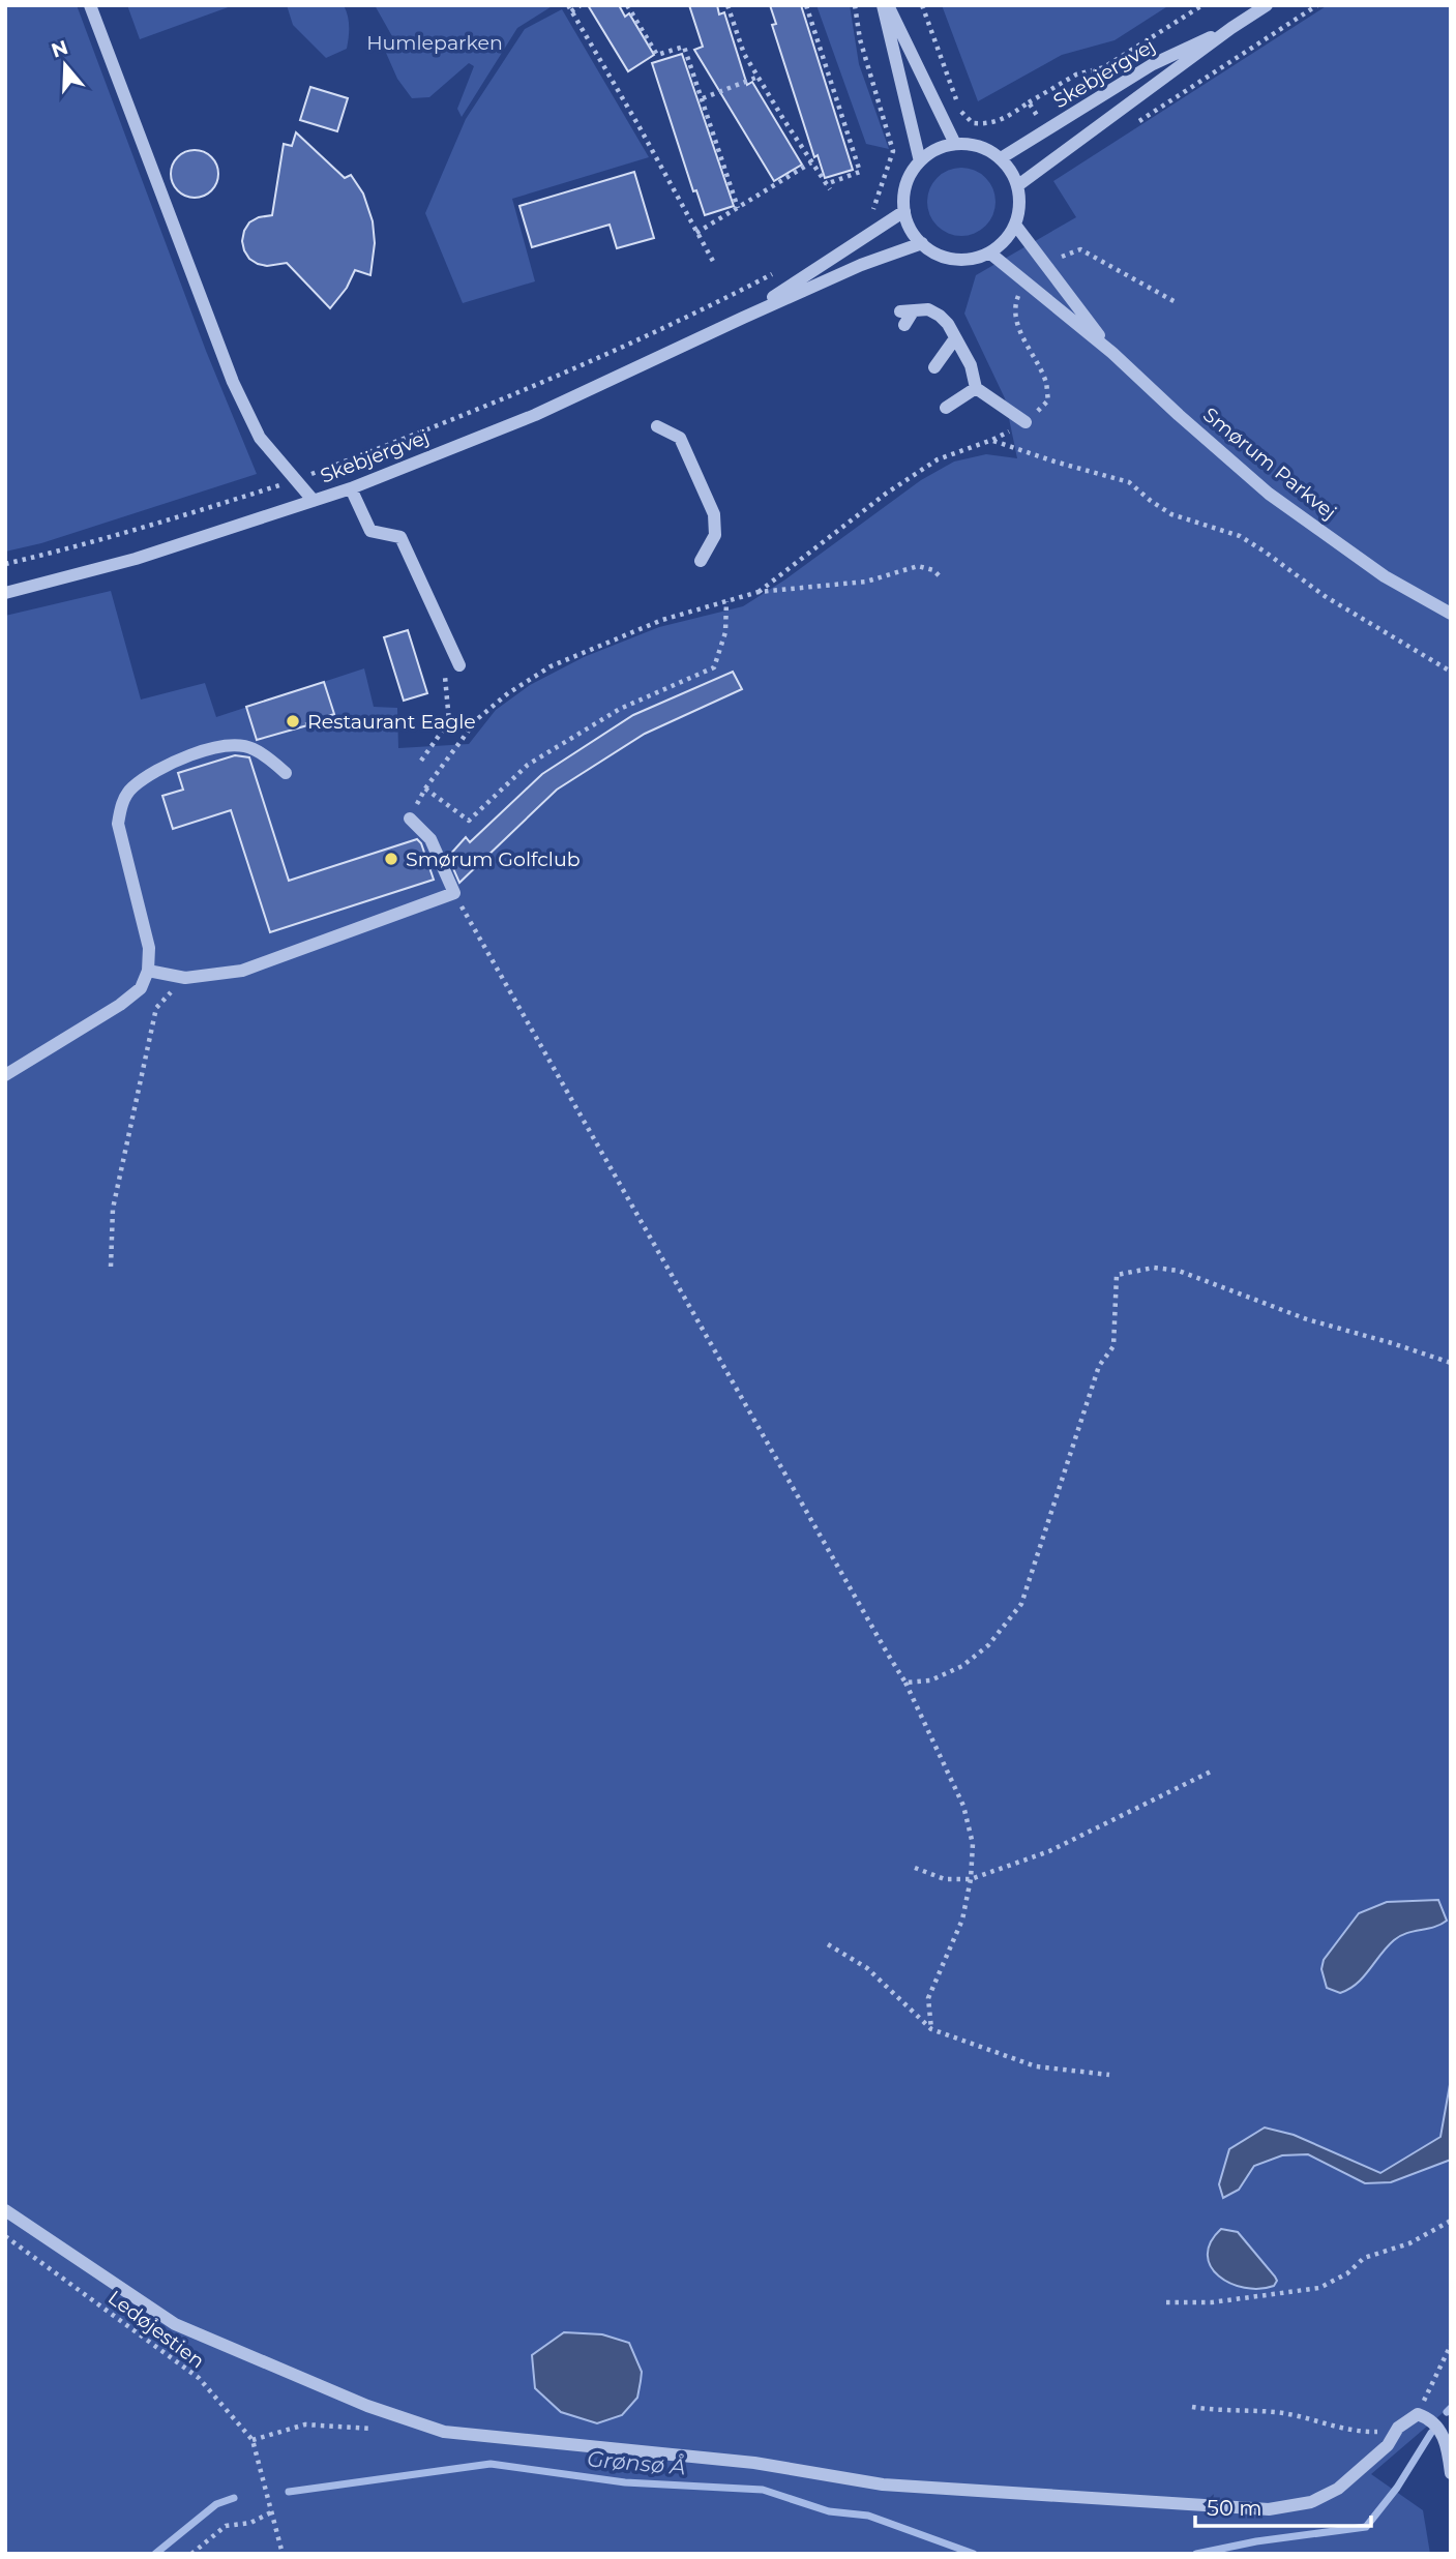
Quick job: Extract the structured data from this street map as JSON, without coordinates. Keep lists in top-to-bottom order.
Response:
{
  "streets": {
    "street": ["Skebjergvej", "Smørum Parkvej"],
    "path": ["Ledøjestien"]
  },
  "crossings": [
    ["Skebjergvej", "Smørum Parkvej"]
  ],
  "water": ["Grønsø Å"],
  "parks": ["Humleparken"],
  "places": ["Restaurant Eagle", "Smørum Golfclub"],
  "scale_bar": "50 m",
  "north": "top"
}
